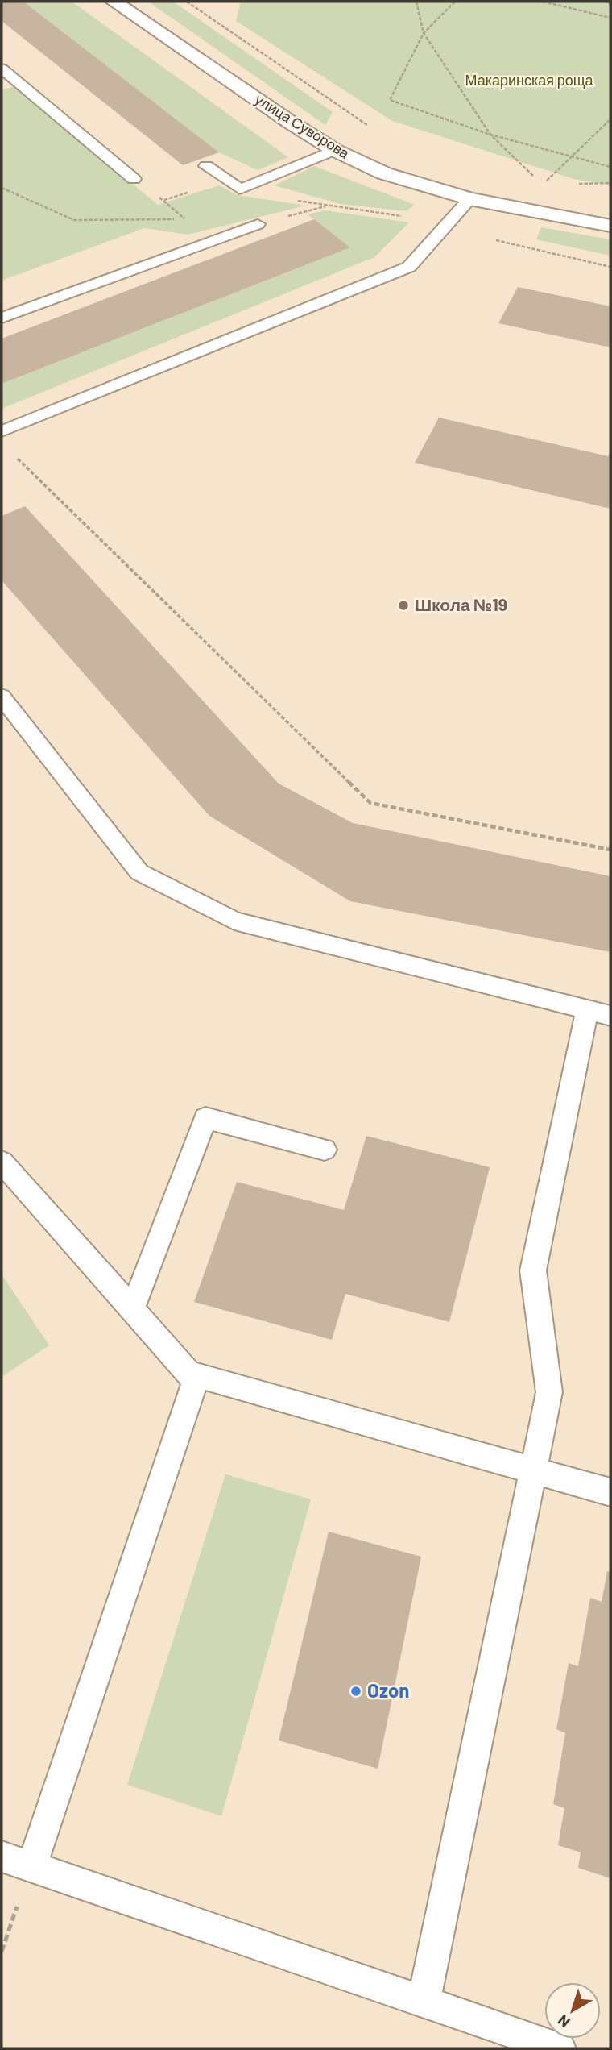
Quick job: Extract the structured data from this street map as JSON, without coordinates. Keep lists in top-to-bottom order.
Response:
{
  "streets": {
    "main road": ["улица Суворова"]
  },
  "parks": ["Макаринская роща"],
  "places": ["Школа №19", "Ozon"],
  "north": "bottom left"
}
